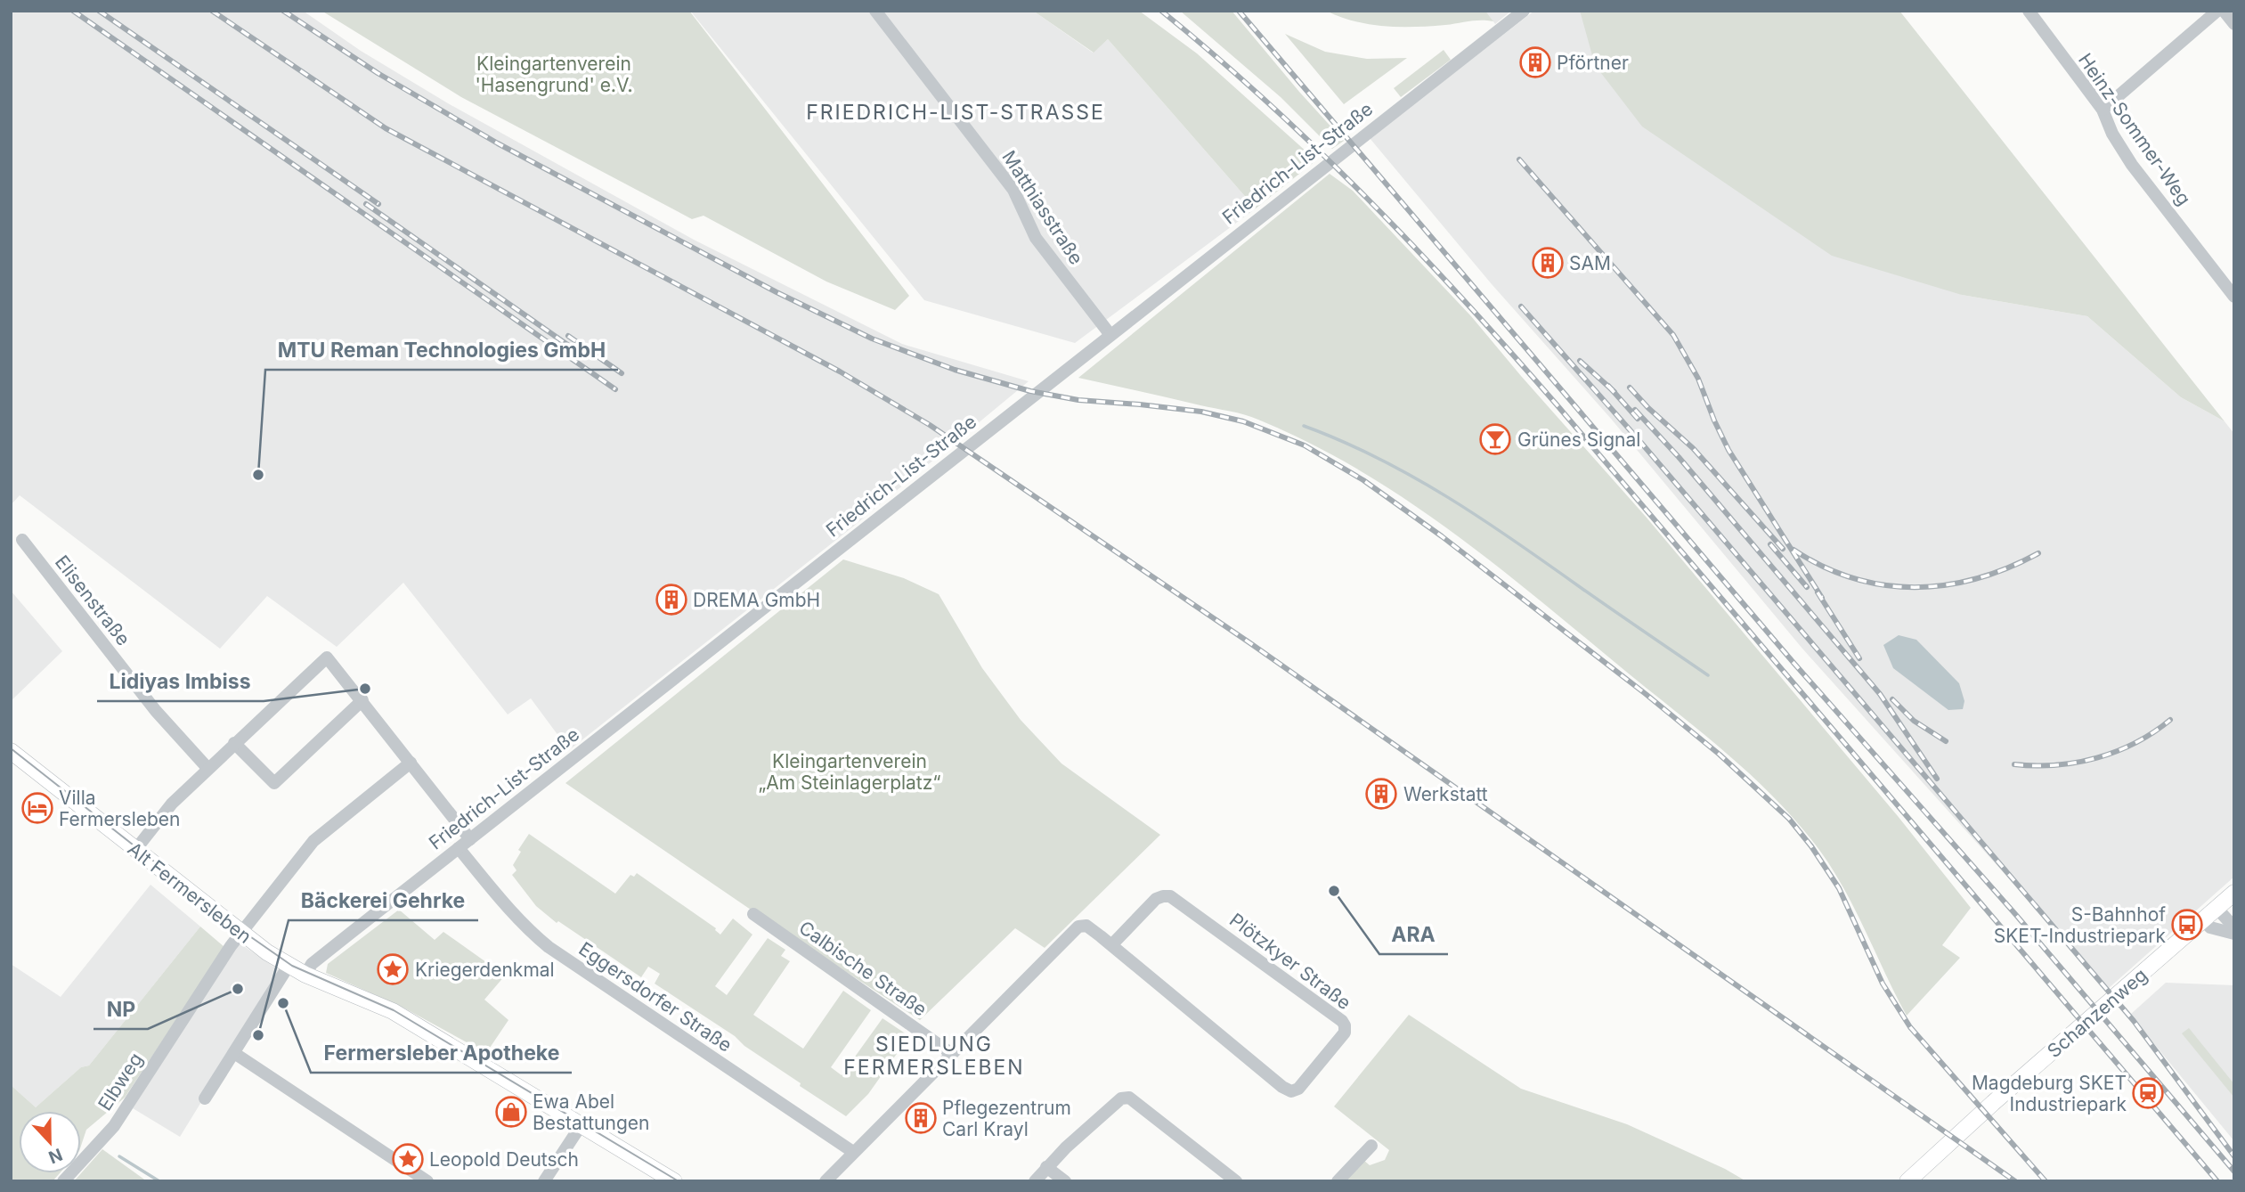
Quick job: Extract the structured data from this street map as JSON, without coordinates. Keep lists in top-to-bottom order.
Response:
{
  "streets": {
    "main road": ["Alt Fermersleben", "Schanzenweg"],
    "street": [
      "Heinz-Sommer-Weg",
      "Friedrich-List-Straße",
      "Matthiasstraße",
      "Elisenstraße",
      "Plötzkyer Straße",
      "Calbische Straße",
      "Eggersdorfer Straße",
      "Elbweg"
    ]
  },
  "crossings": [
    ["Friedrich-List-Straße", "Matthiasstraße"],
    ["Friedrich-List-Straße", "Alt Fermersleben"],
    ["Friedrich-List-Straße", "Eggersdorfer Straße"],
    ["Alt Fermersleben", "Elbweg"],
    ["Plötzkyer Straße", "Calbische Straße"]
  ],
  "districts": ["FRIEDRICH-LIST-STRASSE", "SIEDLUNG FERMERSLEBEN"],
  "parks": ["Kleingartenverein 'Hasengrund' e.V.", "Kleingartenverein „Am Steinlagerplatz“"],
  "places": {
    "building": [
      "Pförtner",
      "SAM",
      "DREMA GmbH",
      "Werkstatt",
      "Pflegezentrum Carl Krayl"
    ],
    "bar": ["Grünes Signal"],
    "other": [
      "MTU Reman Technologies GmbH",
      "Lidiyas Imbiss",
      "ARA",
      "NP",
      "Fermersleber Apotheke",
      "Bäckerei Gehrke"
    ],
    "hotel": ["Villa Fermersleben"],
    "bus stop": ["S-Bahnhof SKET-Industriepark"],
    "place": ["Kriegerdenkmal", "Leopold Deutsch"],
    "station": ["Magdeburg SKET Industriepark"],
    "shop": ["Ewa Abel Bestattungen"]
  },
  "north": "bottom"
}
